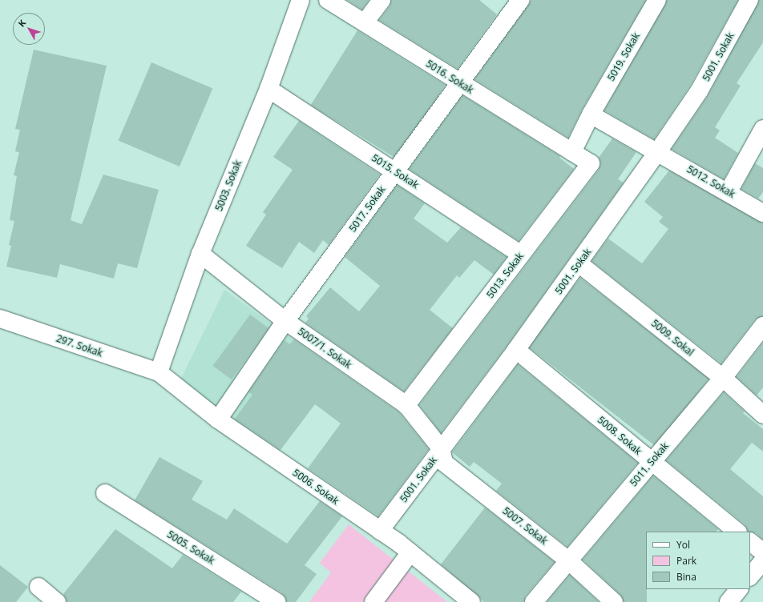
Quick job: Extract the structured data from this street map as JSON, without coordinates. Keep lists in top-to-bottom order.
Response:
{
  "streets": {
    "street": [
      "5019. Sokak",
      "5001. Sokak",
      "5016. Sokak",
      "5015. Sokak",
      "5012. Sokak",
      "5003. Sokak",
      "5017. Sokak",
      "5013. Sokak",
      "5009. Sokal",
      "297. Sokak",
      "5007/1. Sokak",
      "5008. Sokak",
      "5011. Sokak",
      "5006. Sokak",
      "5007. Sokak",
      "5005. Sokak"
    ]
  },
  "crossings": [
    ["5019. Sokak", "5016. Sokak"],
    ["5019. Sokak", "5012. Sokak"],
    ["5019. Sokak", "5013. Sokak"],
    ["5001. Sokak", "5012. Sokak"],
    ["5001. Sokak", "5009. Sokal"],
    ["5001. Sokak", "5007/1. Sokak"],
    ["5001. Sokak", "5008. Sokak"],
    ["5001. Sokak", "5006. Sokak"],
    ["5001. Sokak", "5007. Sokak"],
    ["5016. Sokak", "5017. Sokak"],
    ["5016. Sokak", "5013. Sokak"],
    ["5015. Sokak", "5003. Sokak"],
    ["5015. Sokak", "5017. Sokak"],
    ["5015. Sokak", "5013. Sokak"],
    ["5003. Sokak", "297. Sokak"],
    ["5003. Sokak", "5007/1. Sokak"],
    ["5003. Sokak", "5006. Sokak"],
    ["5017. Sokak", "5007/1. Sokak"],
    ["5017. Sokak", "5006. Sokak"],
    ["5013. Sokak", "5007/1. Sokak"],
    ["5009. Sokal", "5011. Sokak"],
    ["297. Sokak", "5006. Sokak"],
    ["5007/1. Sokak", "5007. Sokak"],
    ["5008. Sokak", "5011. Sokak"],
    ["5011. Sokak", "5007. Sokak"]
  ],
  "legend": ["Yol", "Park", "Bina"],
  "north": "top left"
}
